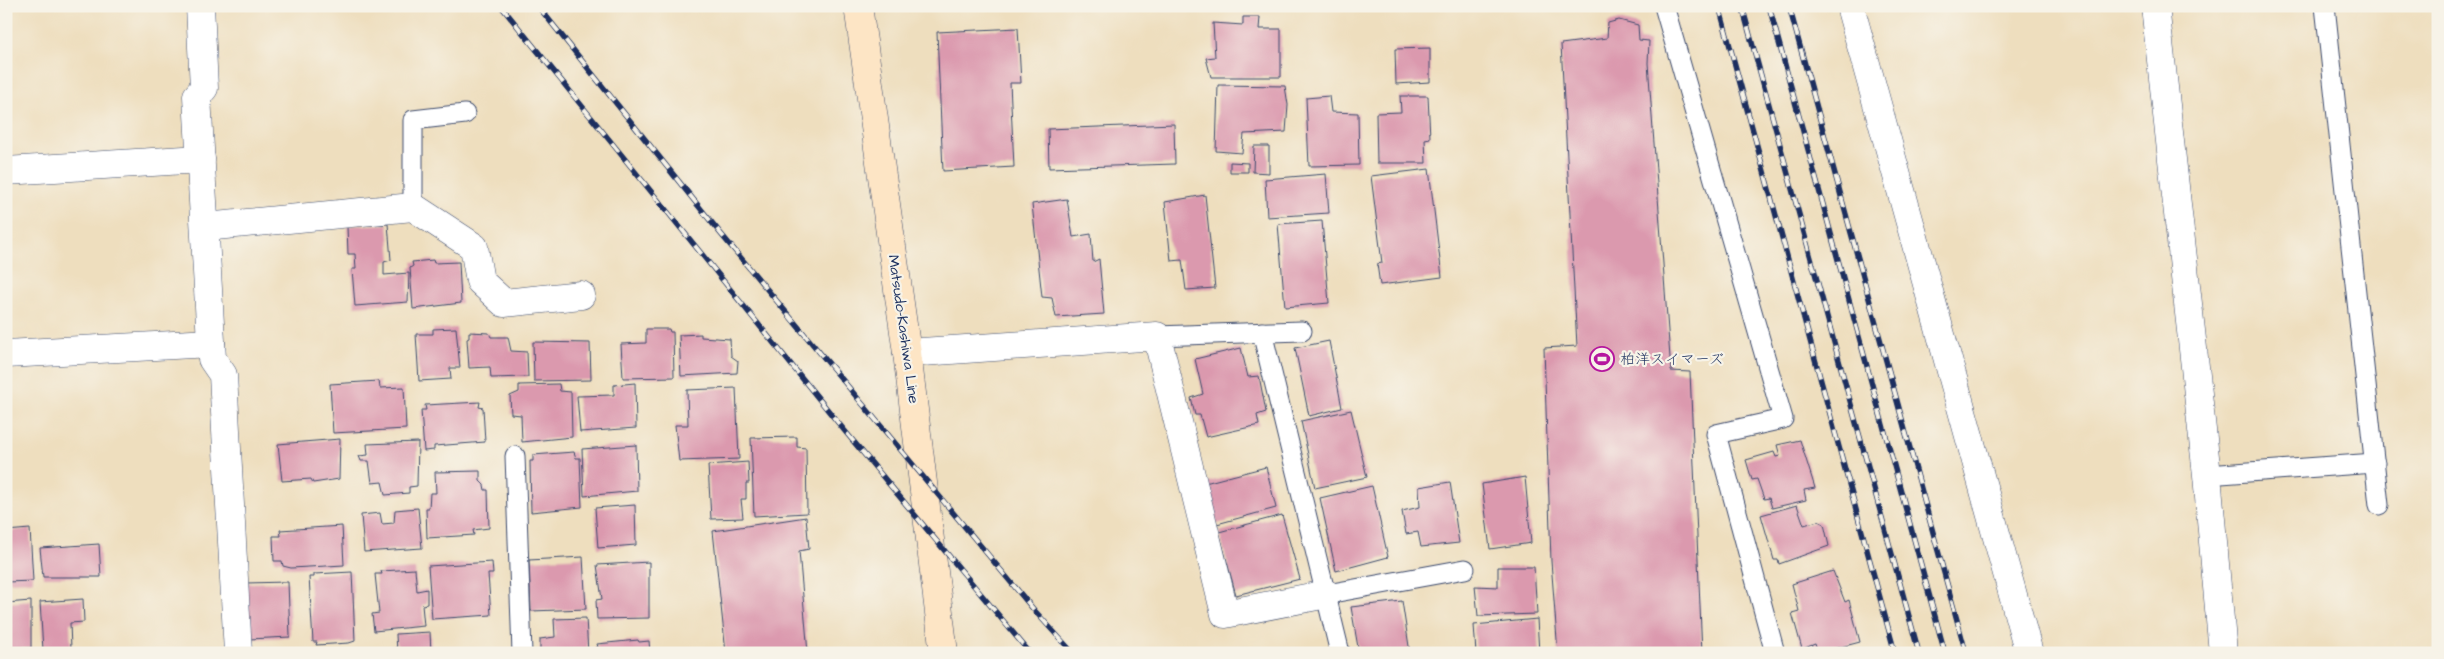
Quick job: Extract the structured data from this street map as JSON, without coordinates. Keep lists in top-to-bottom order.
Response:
{
  "streets": {
    "main road": ["Matsudo-Kashiwa Line"]
  },
  "places": {
    "sports": ["柏洋スイマーズ"]
  }
}
